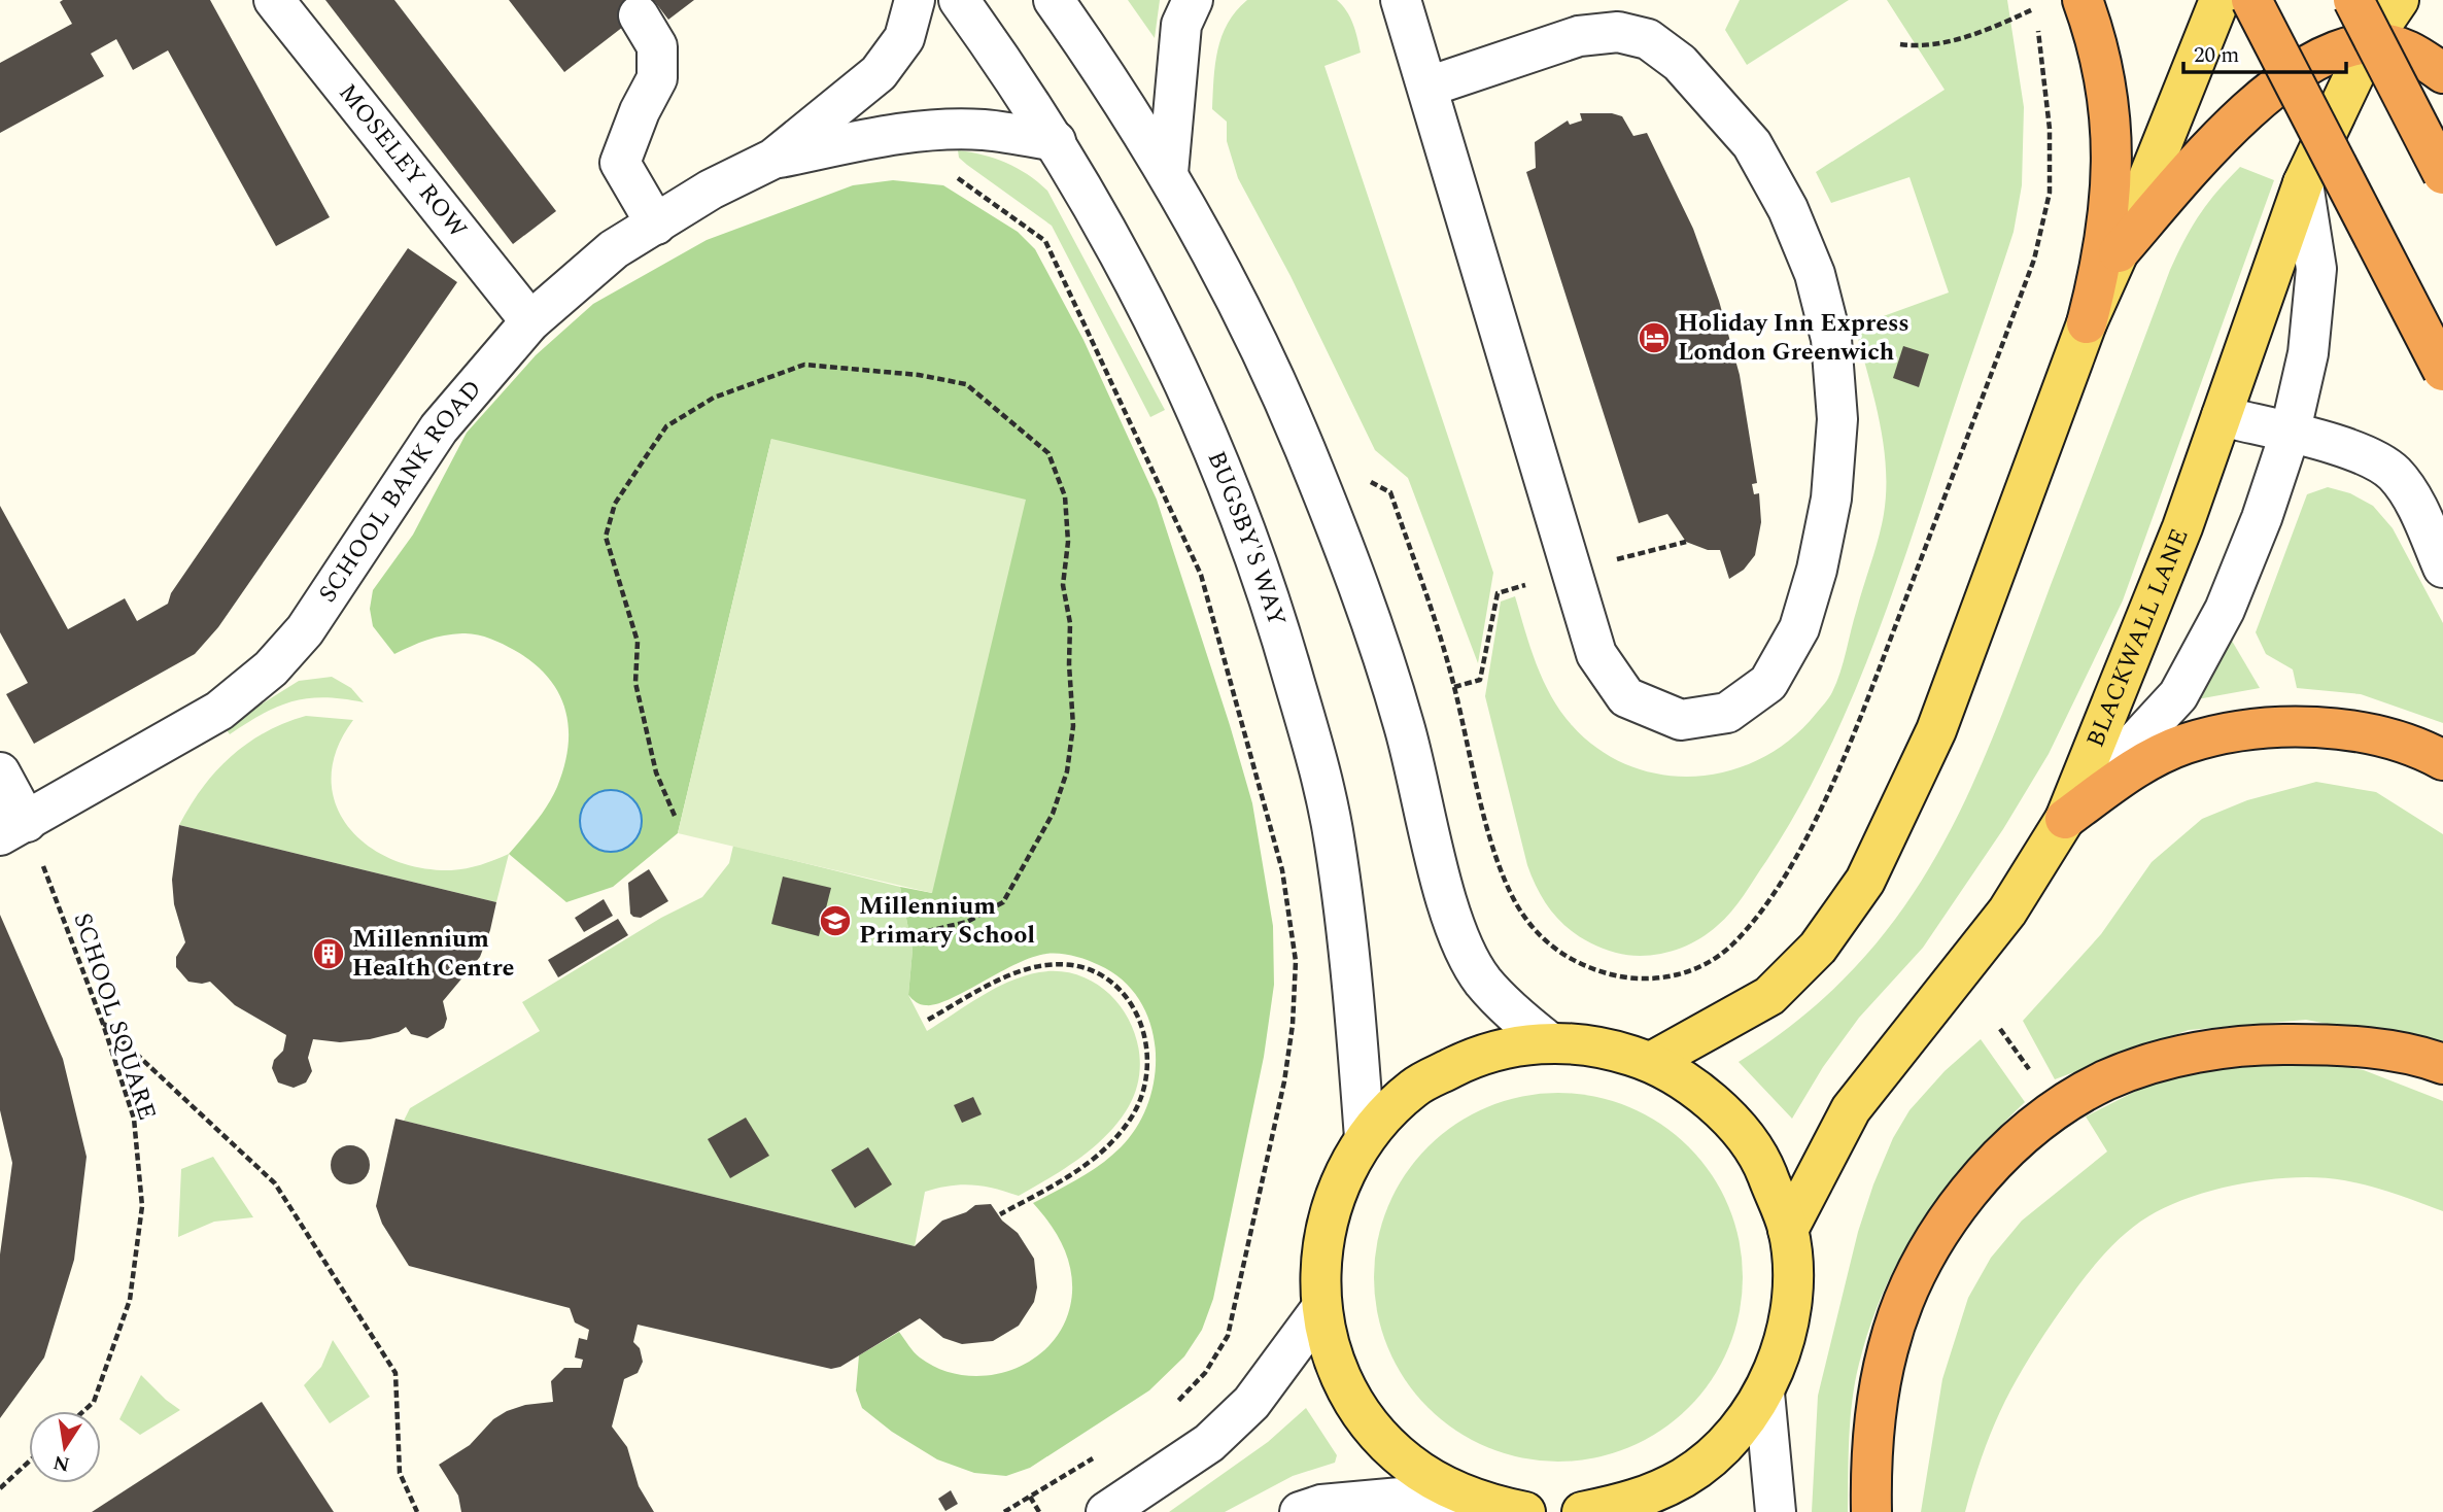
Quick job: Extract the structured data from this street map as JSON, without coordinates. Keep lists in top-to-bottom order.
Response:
{
  "streets": {
    "main road": ["BLACKWALL LANE"],
    "street": ["MOSELEY ROW", "SCHOOL BANK ROAD", "BUGSBY'S WAY"],
    "path": ["SCHOOL SQUARE"]
  },
  "crossings": [
    ["MOSELEY ROW", "SCHOOL BANK ROAD"],
    ["SCHOOL BANK ROAD", "BUGSBY'S WAY"],
    ["SCHOOL BANK ROAD", "SCHOOL SQUARE"]
  ],
  "places": {
    "hotel": ["Holiday Inn Express London Greenwich"],
    "school or university": ["Millennium Primary School"],
    "building": ["Millennium Health Centre"]
  },
  "scale_bar": "20 m",
  "north": "bottom"
}
